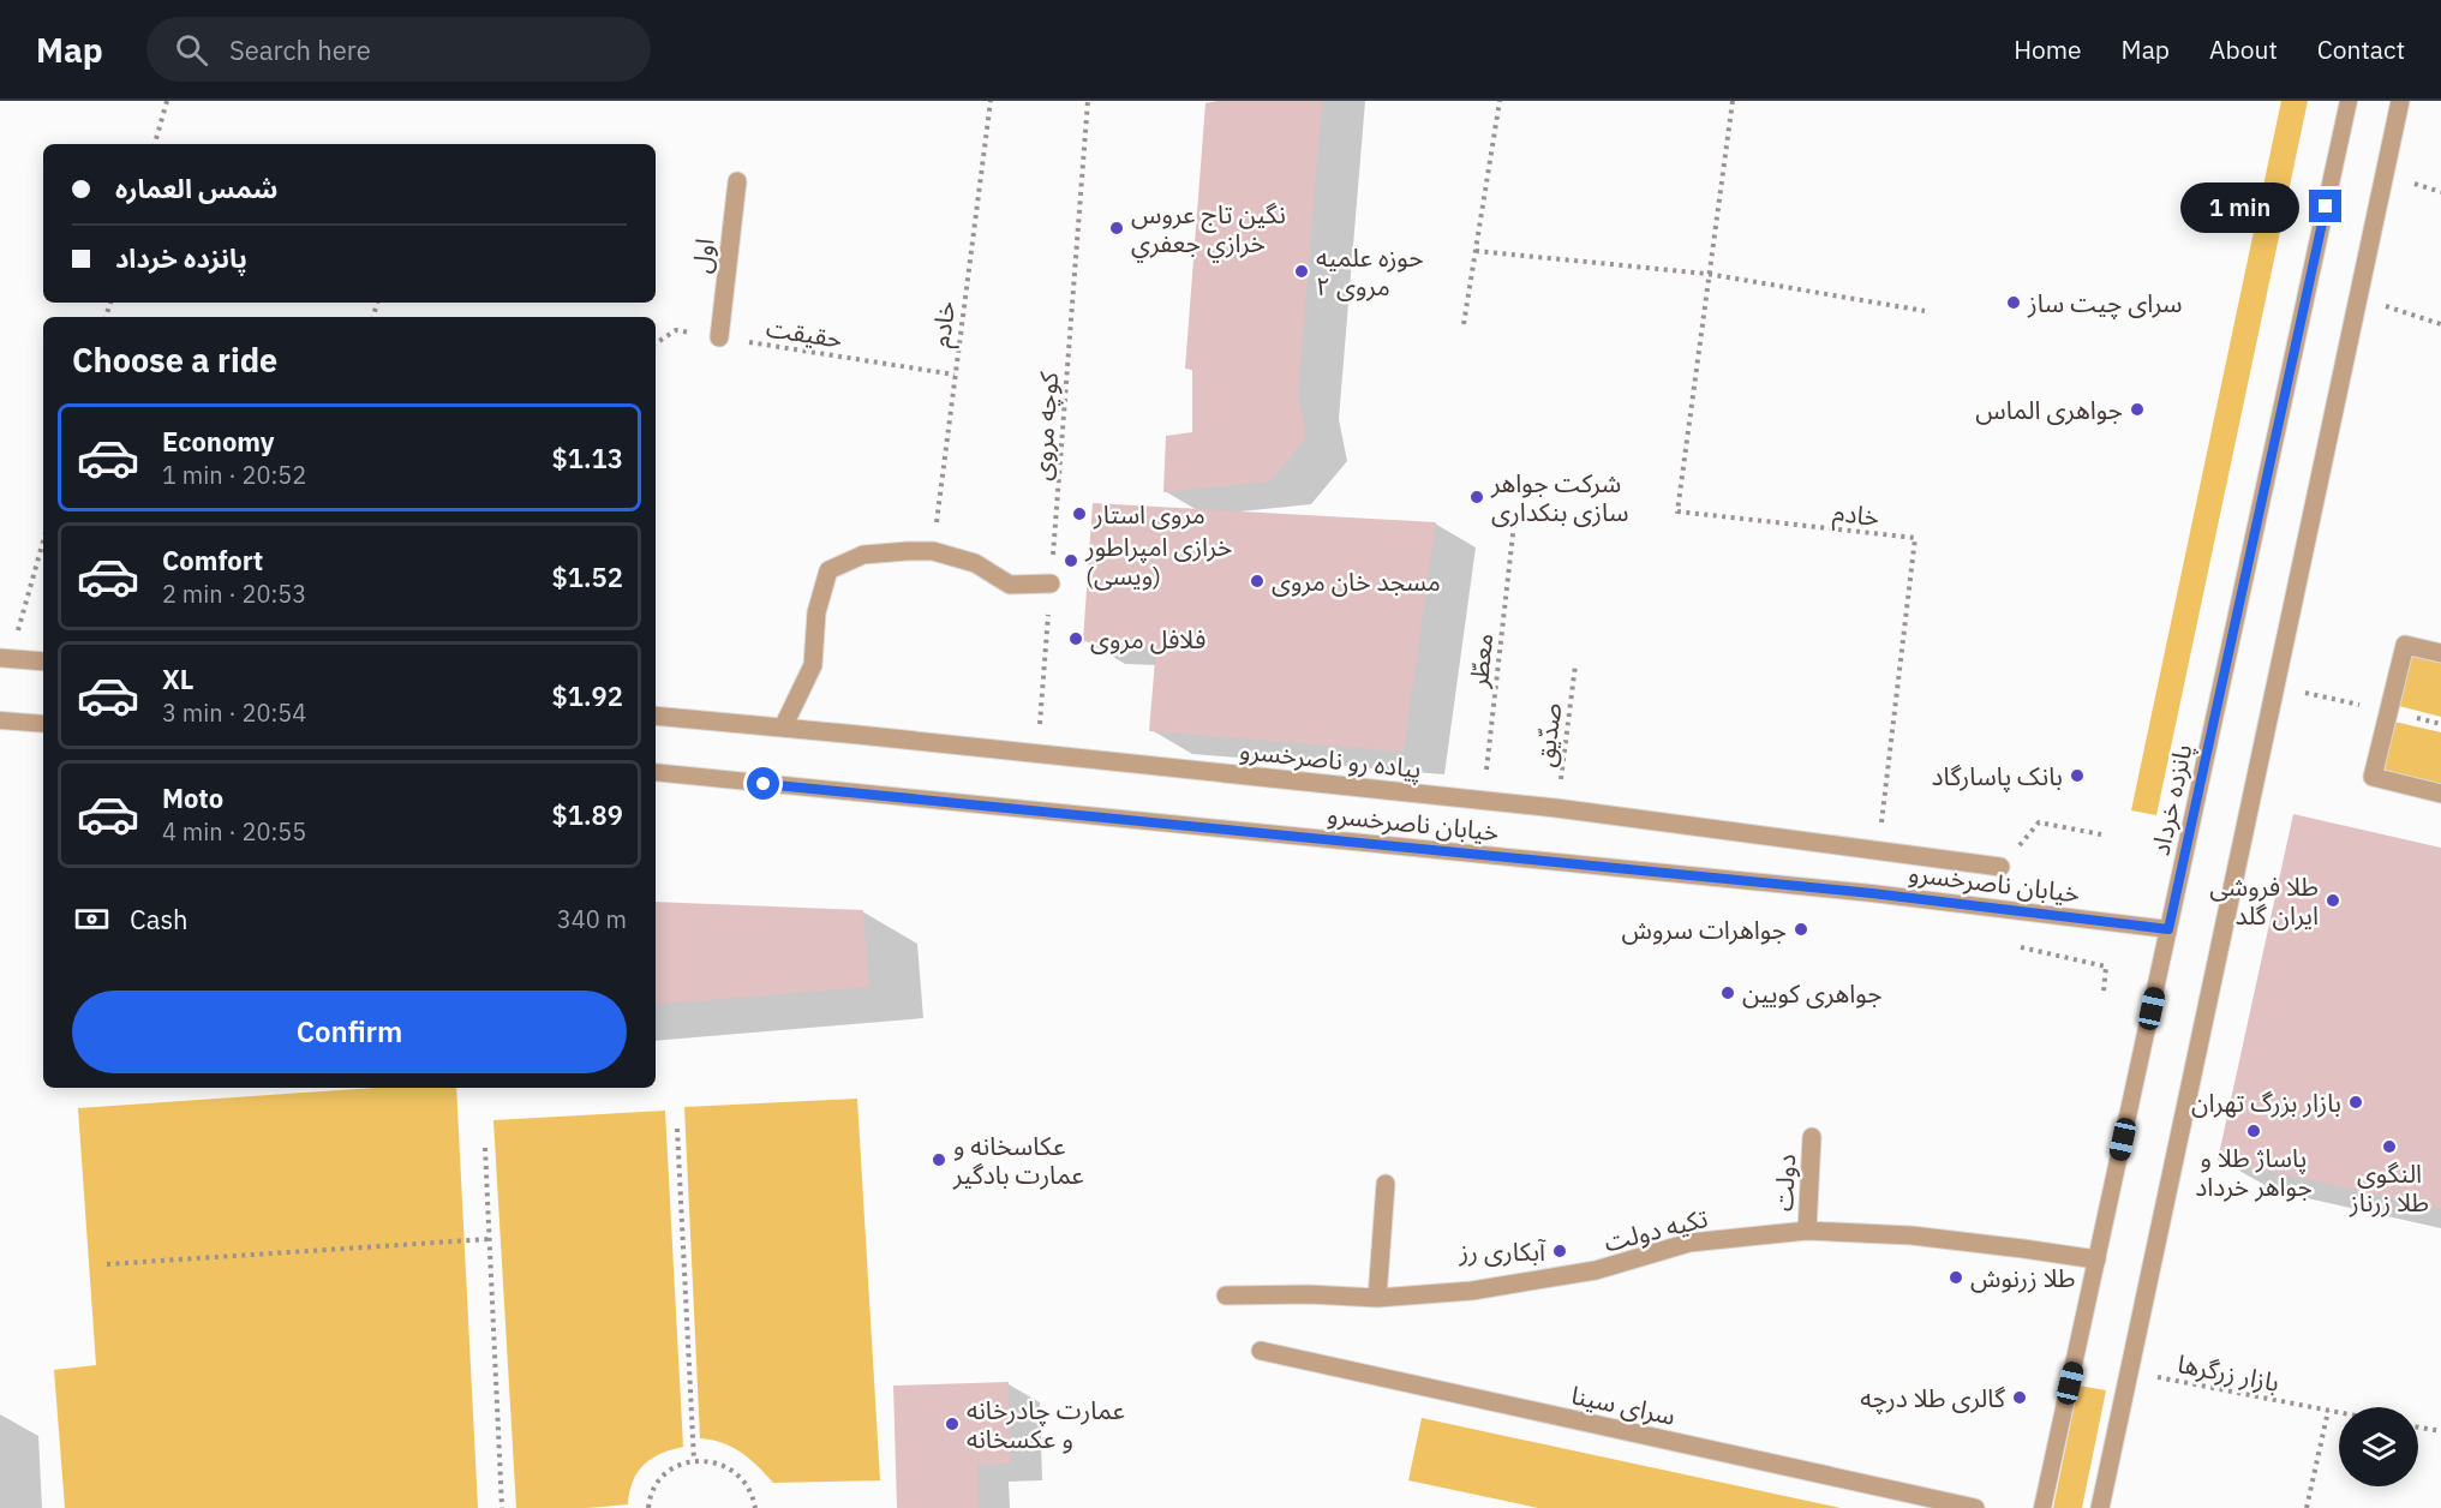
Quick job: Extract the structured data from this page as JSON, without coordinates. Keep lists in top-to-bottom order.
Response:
{
  "streets": {
    "street": [
      "اول",
      "پیاده رو ناصرخسرو",
      "دولت",
      "تکیه دولت",
      "سرای سینا"
    ],
    "lane": ["پانزده خرداد", "خیابان ناصرخسرو"],
    "path": [
      "خادم",
      "حقیقت",
      "کوچه مروی",
      "معطّر",
      "صدّیق",
      "بازار زرگرها"
    ]
  },
  "crossings": [
    ["اول", "حقیقت"],
    ["خادم", "حقیقت"],
    ["خادم", "پیاده رو ناصرخسرو"],
    ["کوچه مروی", "پیاده رو ناصرخسرو"],
    ["معطّر", "پیاده رو ناصرخسرو"],
    ["صدّیق", "پیاده رو ناصرخسرو"],
    ["پانزده خرداد", "خیابان ناصرخسرو"],
    ["پانزده خرداد", "تکیه دولت"],
    ["دولت", "تکیه دولت"]
  ],
  "places": [
    "نگين تاج عروس خرازي جعفري",
    "حوزه علمیه مروی ۲",
    "سرای چیت ساز",
    "جواهری الماس",
    "شرکت جواهر سازی بنکداری",
    "مروی استار",
    "خرازی امپراطور (ویسی)",
    "مسجد خان مروی",
    "فلافل مروی",
    "بانک پاسارگاد",
    "طلا فروشی ایران گلد",
    "جواهرات سروش",
    "جواهری کویین",
    "بازار بزرگ تهران",
    "پاساژ طلا و جواهر خرداد",
    "النگوی طلا زرناز",
    "عکاسخانه و عمارت بادگیر",
    "آبکاری رز",
    "طلا زرنوش",
    "گالری طلا درچه",
    "عمارت چادرخانه و عکسخانه"
  ],
  "page": {
    "header": "Map",
    "search": "Search here",
    "nav": [
      "Home",
      "Map",
      "About",
      "Contact"
    ],
    "banner": ["شمس العماره", "پانزده خرداد"],
    "bubble": "1 min",
    "heading": "Choose a ride",
    "list": [
      {
        "name": "Economy",
        "note": "1 min · 20:52",
        "value": "$1.13"
      },
      {
        "name": "Comfort",
        "note": "2 min · 20:53",
        "value": "$1.52"
      },
      {
        "name": "XL",
        "note": "3 min · 20:54",
        "value": "$1.92"
      },
      {
        "name": "Moto",
        "note": "4 min · 20:55",
        "value": "$1.89"
      }
    ],
    "pay": ["Cash", "340 m"],
    "buttons": "Confirm"
  }
}
